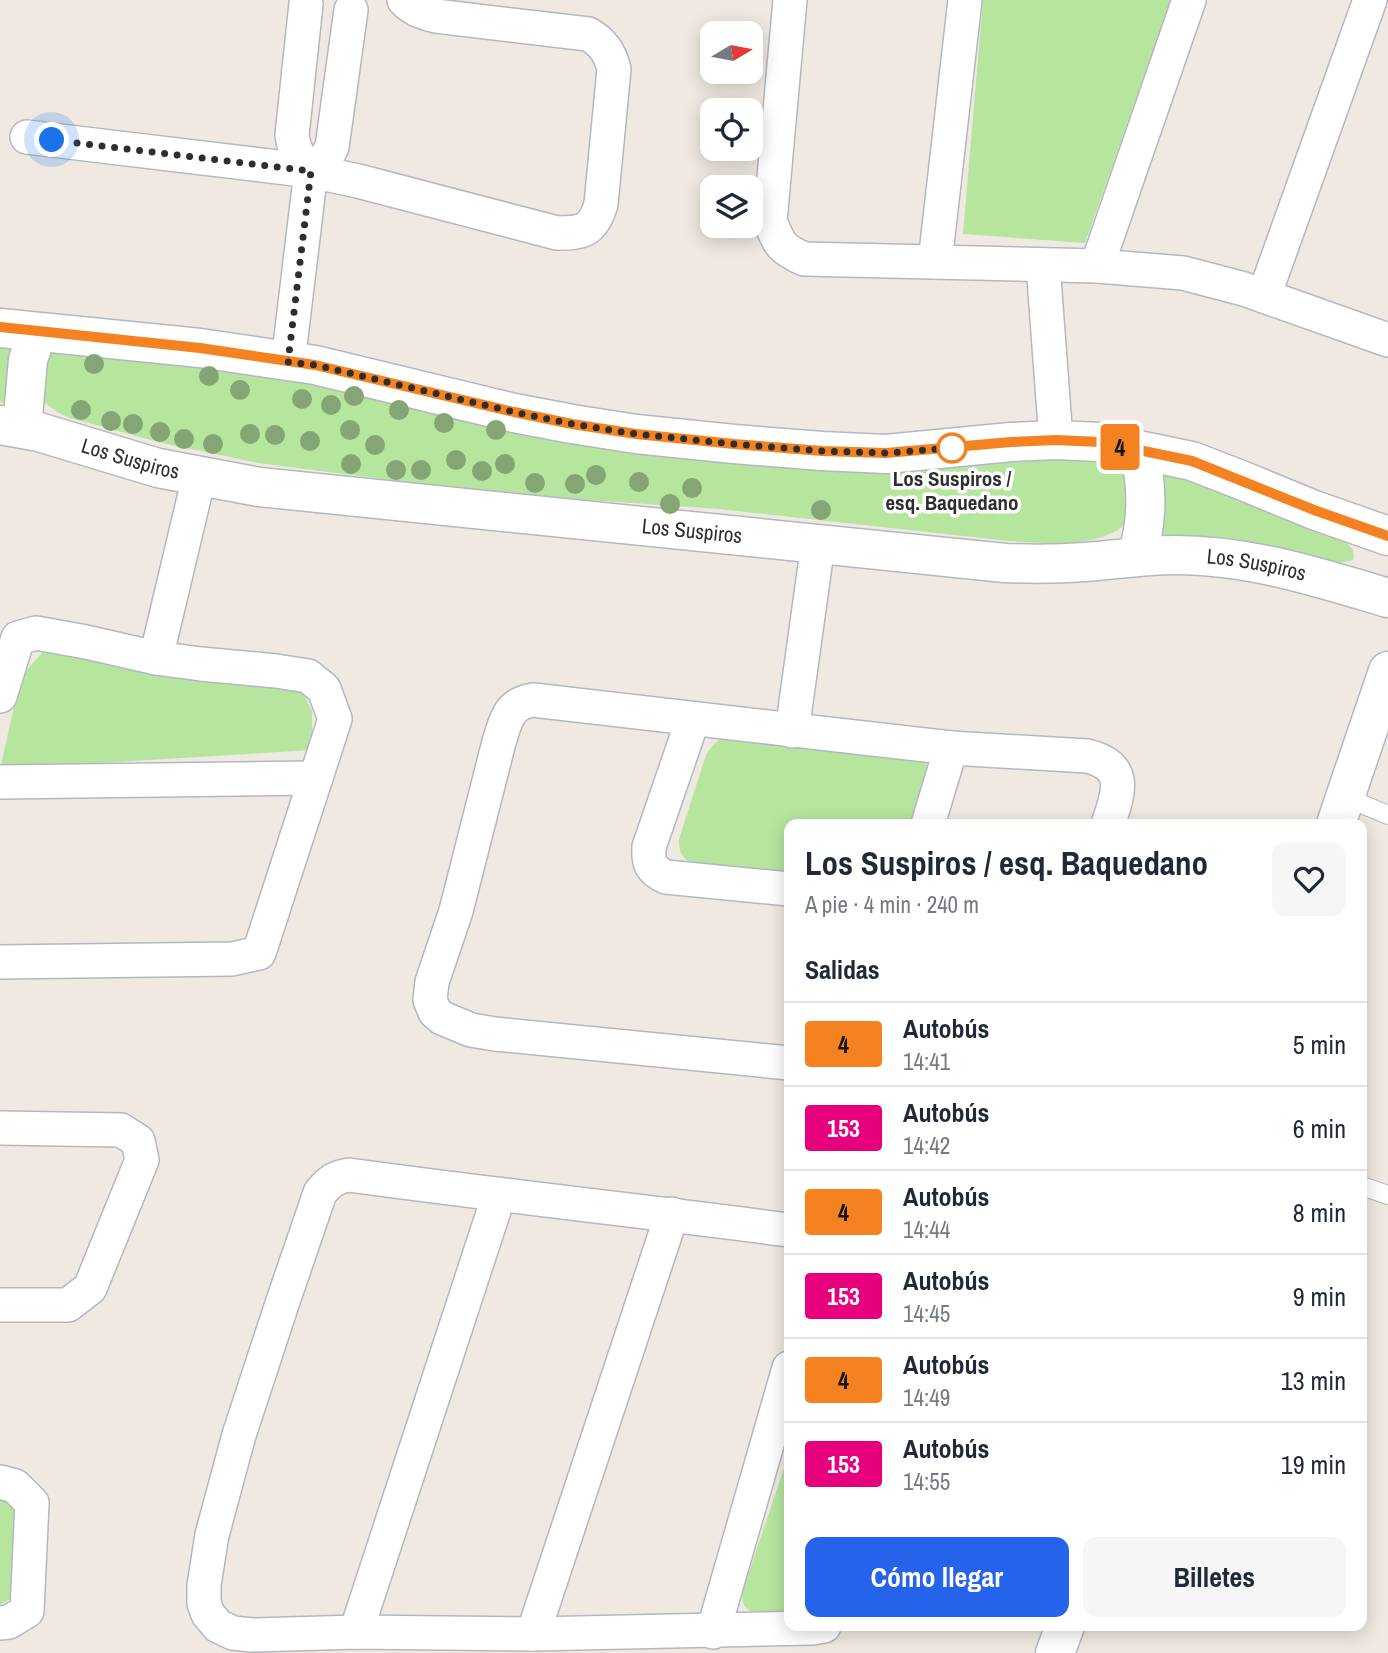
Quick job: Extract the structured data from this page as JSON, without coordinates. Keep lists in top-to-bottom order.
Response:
{
  "streets": {
    "street": ["Los Suspiros"]
  },
  "places": ["Los Suspiros / esq. Baquedano"],
  "lines": ["bus line 4"],
  "north": "right",
  "page": {
    "on_map": "4",
    "heading": [
      ["Los Suspiros / esq. Baquedano", "A pie · 4 min · 240 m"],
      "Salidas"
    ],
    "list": [
      {
        "mark": "4",
        "name": "Autobús",
        "note": "14:41",
        "value": "5 min"
      },
      {
        "mark": "153",
        "name": "Autobús",
        "note": "14:42",
        "value": "6 min"
      },
      {
        "mark": "4",
        "name": "Autobús",
        "note": "14:44",
        "value": "8 min"
      },
      {
        "mark": "153",
        "name": "Autobús",
        "note": "14:45",
        "value": "9 min"
      },
      {
        "mark": "4",
        "name": "Autobús",
        "note": "14:49",
        "value": "13 min"
      },
      {
        "mark": "153",
        "name": "Autobús",
        "note": "14:55",
        "value": "19 min"
      }
    ],
    "buttons": ["Cómo llegar", "Billetes"]
  }
}
